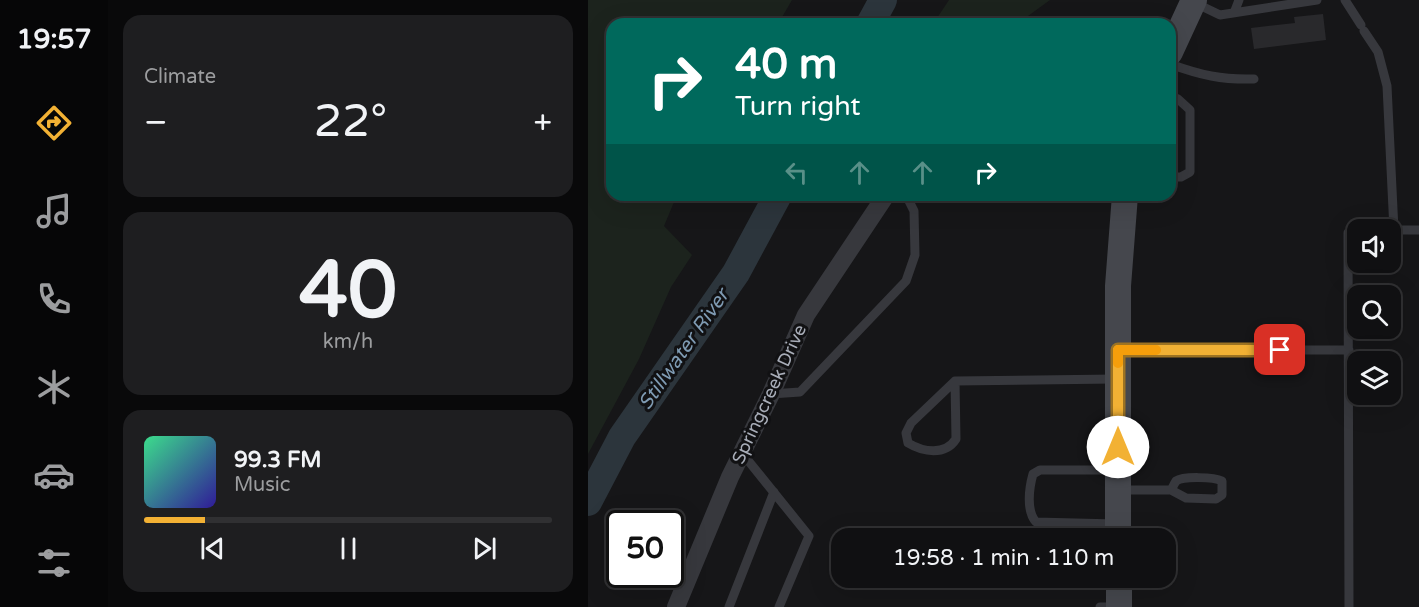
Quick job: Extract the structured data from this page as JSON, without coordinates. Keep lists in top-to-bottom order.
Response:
{
  "streets": {
    "street": ["Springcreek Drive"]
  },
  "water": ["Stillwater River"],
  "page": {
    "tabs": "19:57",
    "tile": [
      "Climate",
      ["40", "km/h"]
    ],
    "turn": ["40 m", "Turn right"],
    "heat": ["−", "22°", "+"],
    "song": ["99.3 FM", "Music"],
    "limit": "50",
    "trip": "19:58 · 1 min · 110 m"
  }
}
